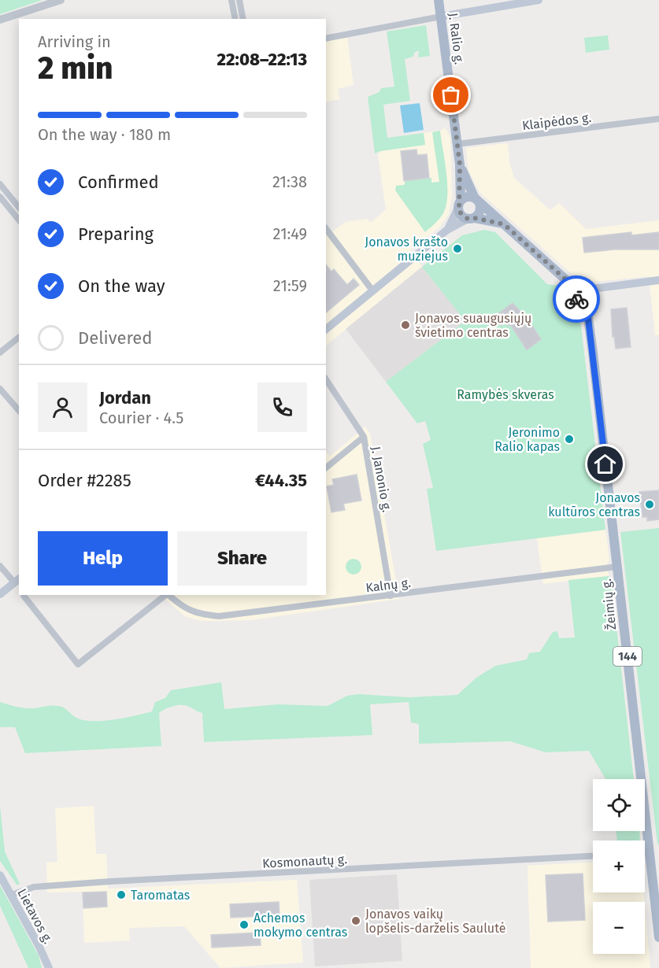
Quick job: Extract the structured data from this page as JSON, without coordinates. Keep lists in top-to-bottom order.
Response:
{
  "streets": {
    "main road": [
      "J. Ralio g.",
      "Žeimių g.",
      "144",
      "Lietavos g."
    ],
    "street": [
      "Klaipėdos g.",
      "J. Janonio g.",
      "Kalnų g.",
      "Kosmonautų g."
    ]
  },
  "crossings": [
    ["J. Ralio g.", "Klaipėdos g."],
    ["J. Ralio g.", "144"],
    ["J. Janonio g.", "Kalnų g."],
    ["Kalnų g.", "Žeimių g."],
    ["Žeimių g.", "144"],
    ["Kosmonautų g.", "Lietavos g."]
  ],
  "parks": ["Ramybės skveras"],
  "places": [
    "Jonavos krašto muziejus",
    "Jonavos suaugusiųjų švietimo centras",
    "Jeronimo Ralio kapas",
    "Jonavos kultūros centras",
    "Taromatas",
    "Jonavos vaikų lopšelis-darželis Saulutė",
    "Achemos mokymo centras"
  ],
  "page": {
    "heading": ["2 min", "Arriving in", "22:08–22:13"],
    "panel": [
      "Jordan",
      "Courier · 4.5",
      "Order #2285",
      "€44.35"
    ],
    "bar": "On the way · 180 m",
    "list": [
      ["Confirmed", "21:38"],
      ["Preparing", "21:49"],
      ["On the way", "21:59"],
      "Delivered"
    ],
    "buttons": ["Help", "Share"],
    "map_buttons": ["+", "−"]
  }
}
